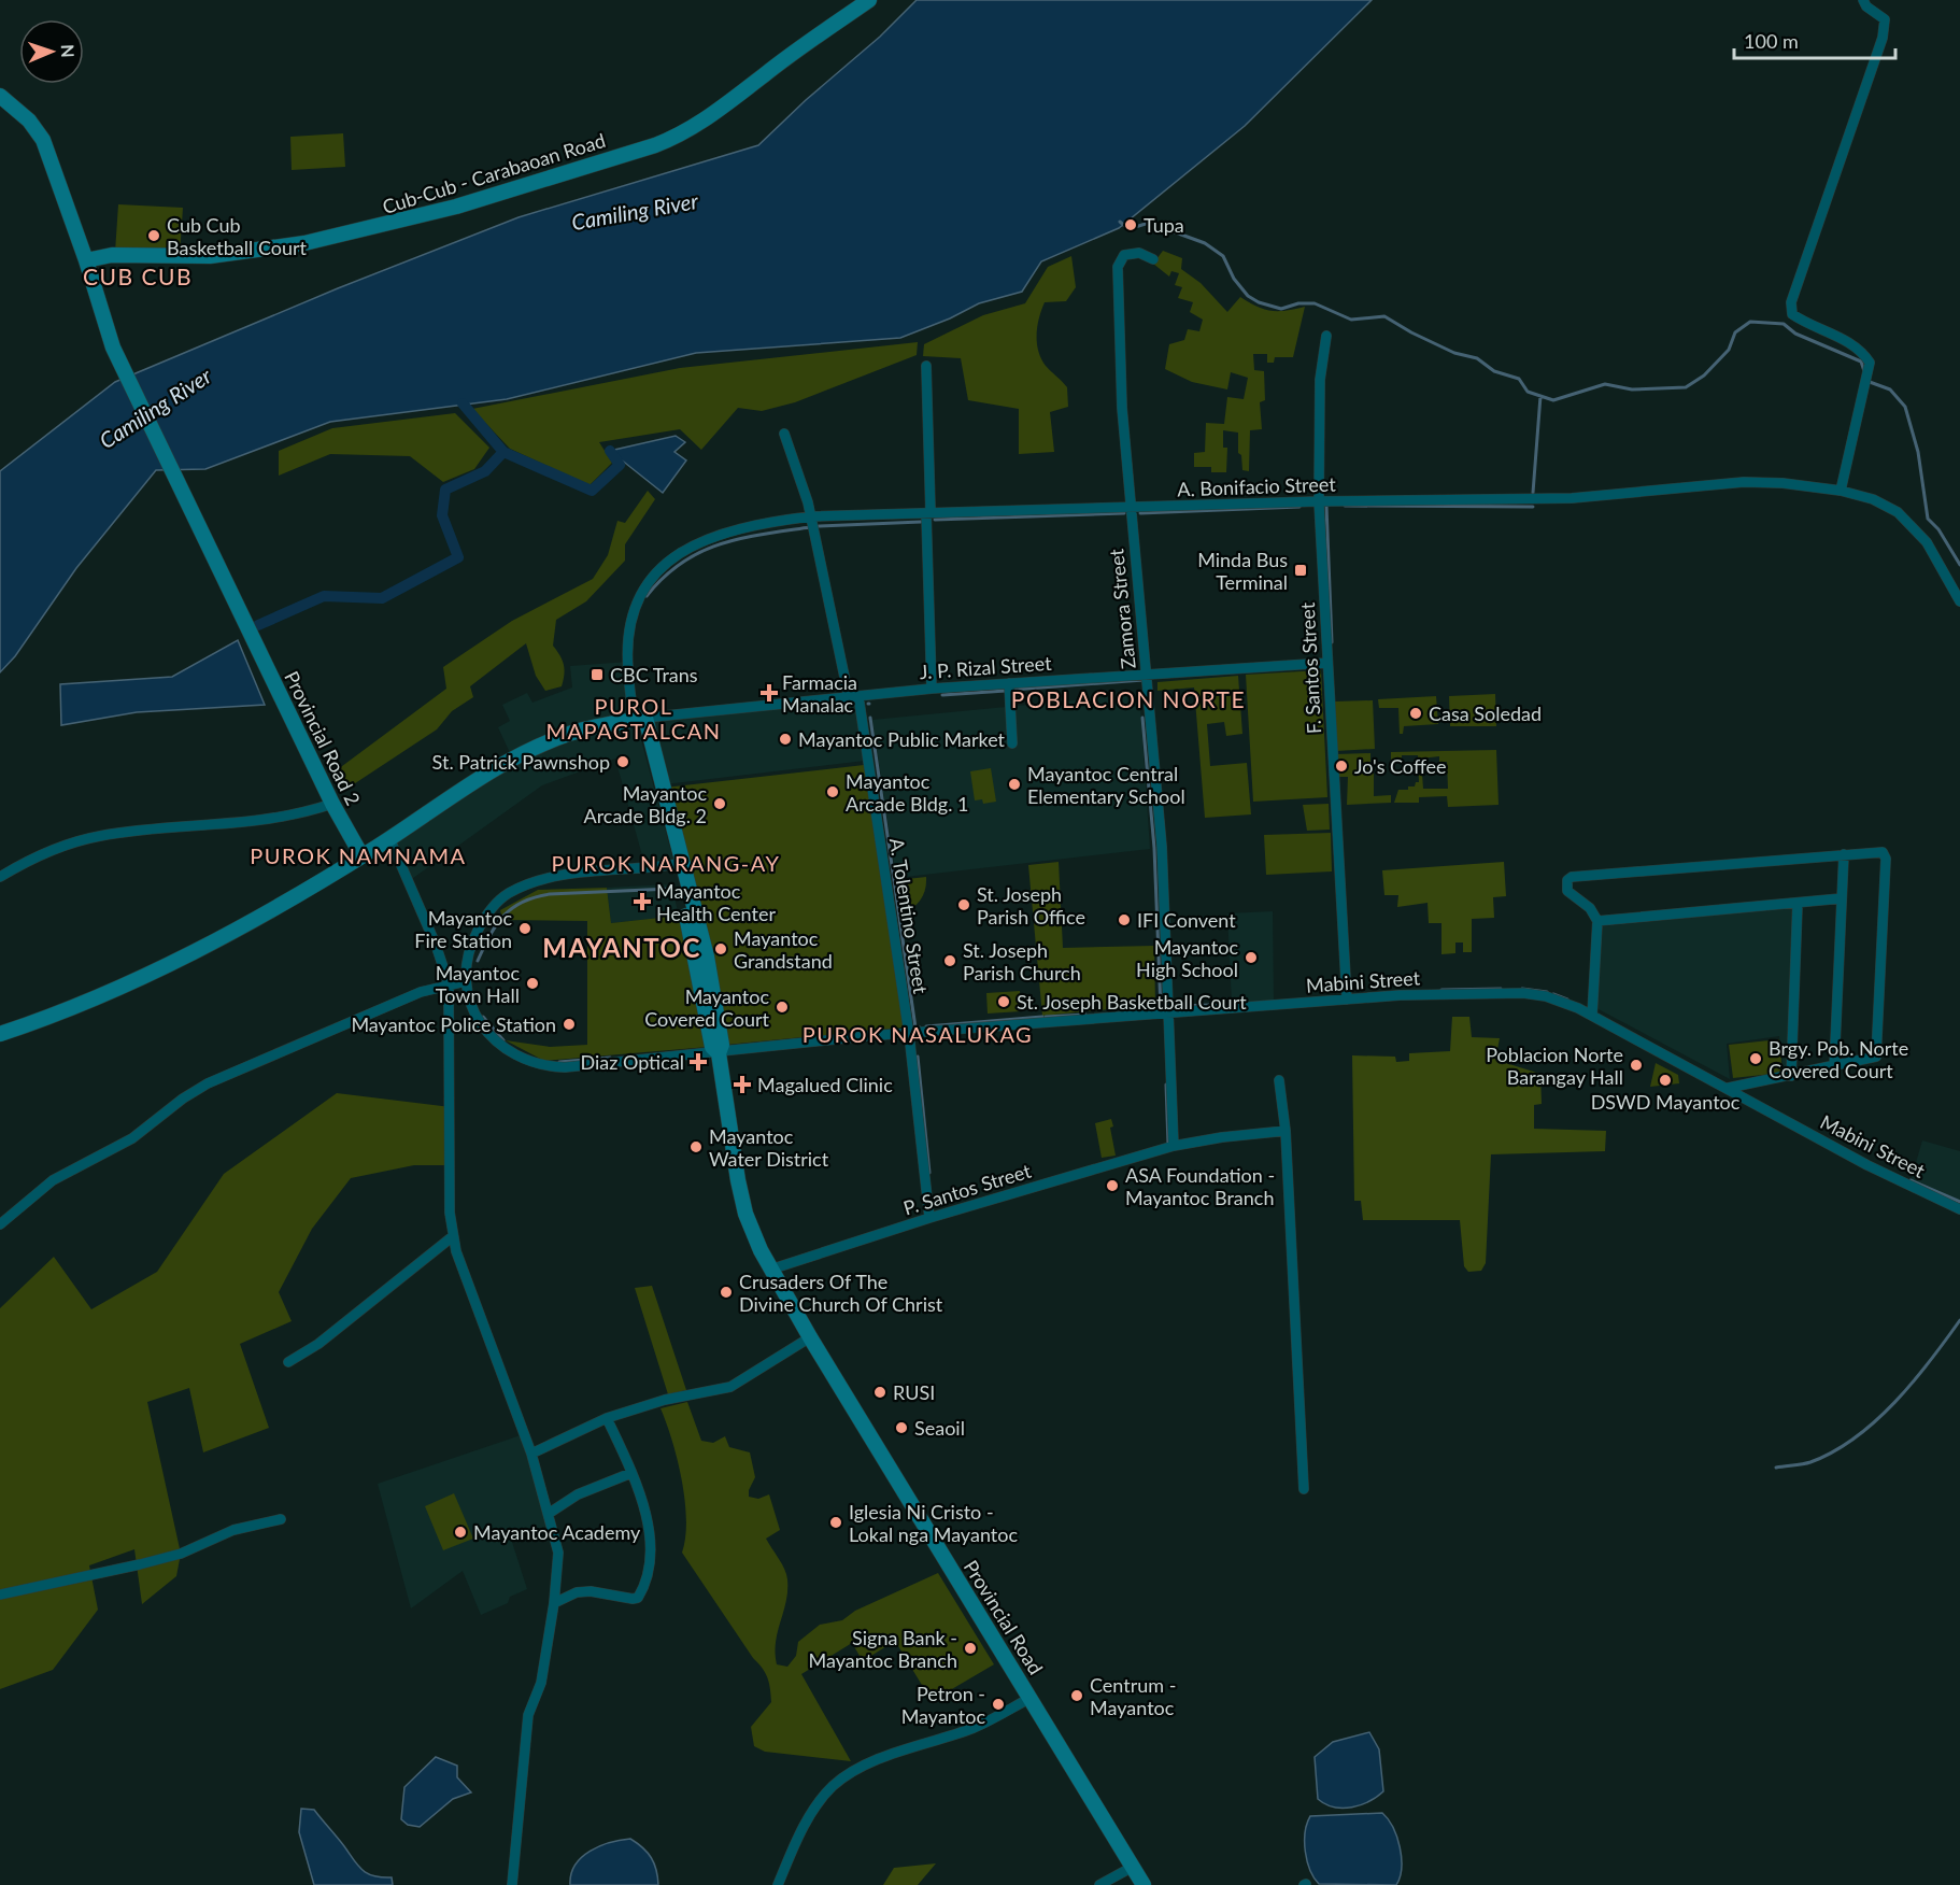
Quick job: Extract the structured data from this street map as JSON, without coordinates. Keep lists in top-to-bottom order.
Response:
{
  "streets": {
    "main road": ["Cub-Cub - Carabaoan Road", "Provincial Road 2", "Provincial Road"],
    "street": [
      "A. Bonifacio Street",
      "Zamora Street",
      "J. P. Rizal Street",
      "F. Santos Street",
      "A. Tolentino Street",
      "Mabini Street",
      "P. Santos Street"
    ]
  },
  "crossings": [
    ["Cub-Cub - Carabaoan Road", "Provincial Road 2"],
    ["A. Bonifacio Street", "Zamora Street"],
    ["A. Bonifacio Street", "J. P. Rizal Street"],
    ["A. Bonifacio Street", "F. Santos Street"],
    ["A. Bonifacio Street", "A. Tolentino Street"],
    ["A. Bonifacio Street", "Provincial Road"],
    ["Zamora Street", "J. P. Rizal Street"],
    ["Zamora Street", "Mabini Street"],
    ["Zamora Street", "P. Santos Street"],
    ["J. P. Rizal Street", "F. Santos Street"],
    ["J. P. Rizal Street", "A. Tolentino Street"],
    ["J. P. Rizal Street", "Provincial Road"],
    ["F. Santos Street", "Mabini Street"],
    ["A. Tolentino Street", "Mabini Street"],
    ["A. Tolentino Street", "P. Santos Street"],
    ["Mabini Street", "Provincial Road"],
    ["P. Santos Street", "Provincial Road"]
  ],
  "districts": [
    "CUB CUB",
    "POBLACION NORTE",
    "PUROL MAPAGTALCAN",
    "PUROK NAMNAMA",
    "PUROK NARANG-AY",
    "MAYANTOC",
    "PUROK NASALUKAG"
  ],
  "water": ["Camiling River"],
  "places": {
    "other": [
      "Tupa",
      "Cub Cub Basketball Court",
      "Casa Soledad",
      "Mayantoc Public Market",
      "St. Patrick Pawnshop",
      "Jo's Coffee",
      "Mayantoc Central Elementary School",
      "Mayantoc Arcade Bldg. 1",
      "Mayantoc Arcade Bldg. 2",
      "St. Joseph Parish Office",
      "IFI Convent",
      "Mayantoc Fire Station",
      "Mayantoc Grandstand",
      "Mayantoc High School",
      "St. Joseph Parish Church",
      "Mayantoc Town Hall",
      "St. Joseph Basketball Court",
      "Mayantoc Covered Court",
      "Mayantoc Police Station",
      "Brgy. Pob. Norte Covered Court",
      "Poblacion Norte Barangay Hall",
      "DSWD Mayantoc",
      "Mayantoc Water District",
      "ASA Foundation - Mayantoc Branch",
      "Crusaders Of The Divine Church Of Christ",
      "RUSI",
      "Seaoil",
      "Iglesia Ni Cristo - Lokal nga Mayantoc",
      "Mayantoc Academy",
      "Signa Bank - Mayantoc Branch",
      "Centrum - Mayantoc",
      "Petron - Mayantoc"
    ],
    "transit": ["Minda Bus Terminal", "CBC Trans"],
    "health": [
      "Farmacia Manalac",
      "Mayantoc Health Center",
      "Diaz Optical",
      "Magalued Clinic"
    ]
  },
  "scale_bar": "100 m",
  "north": "right"
}
